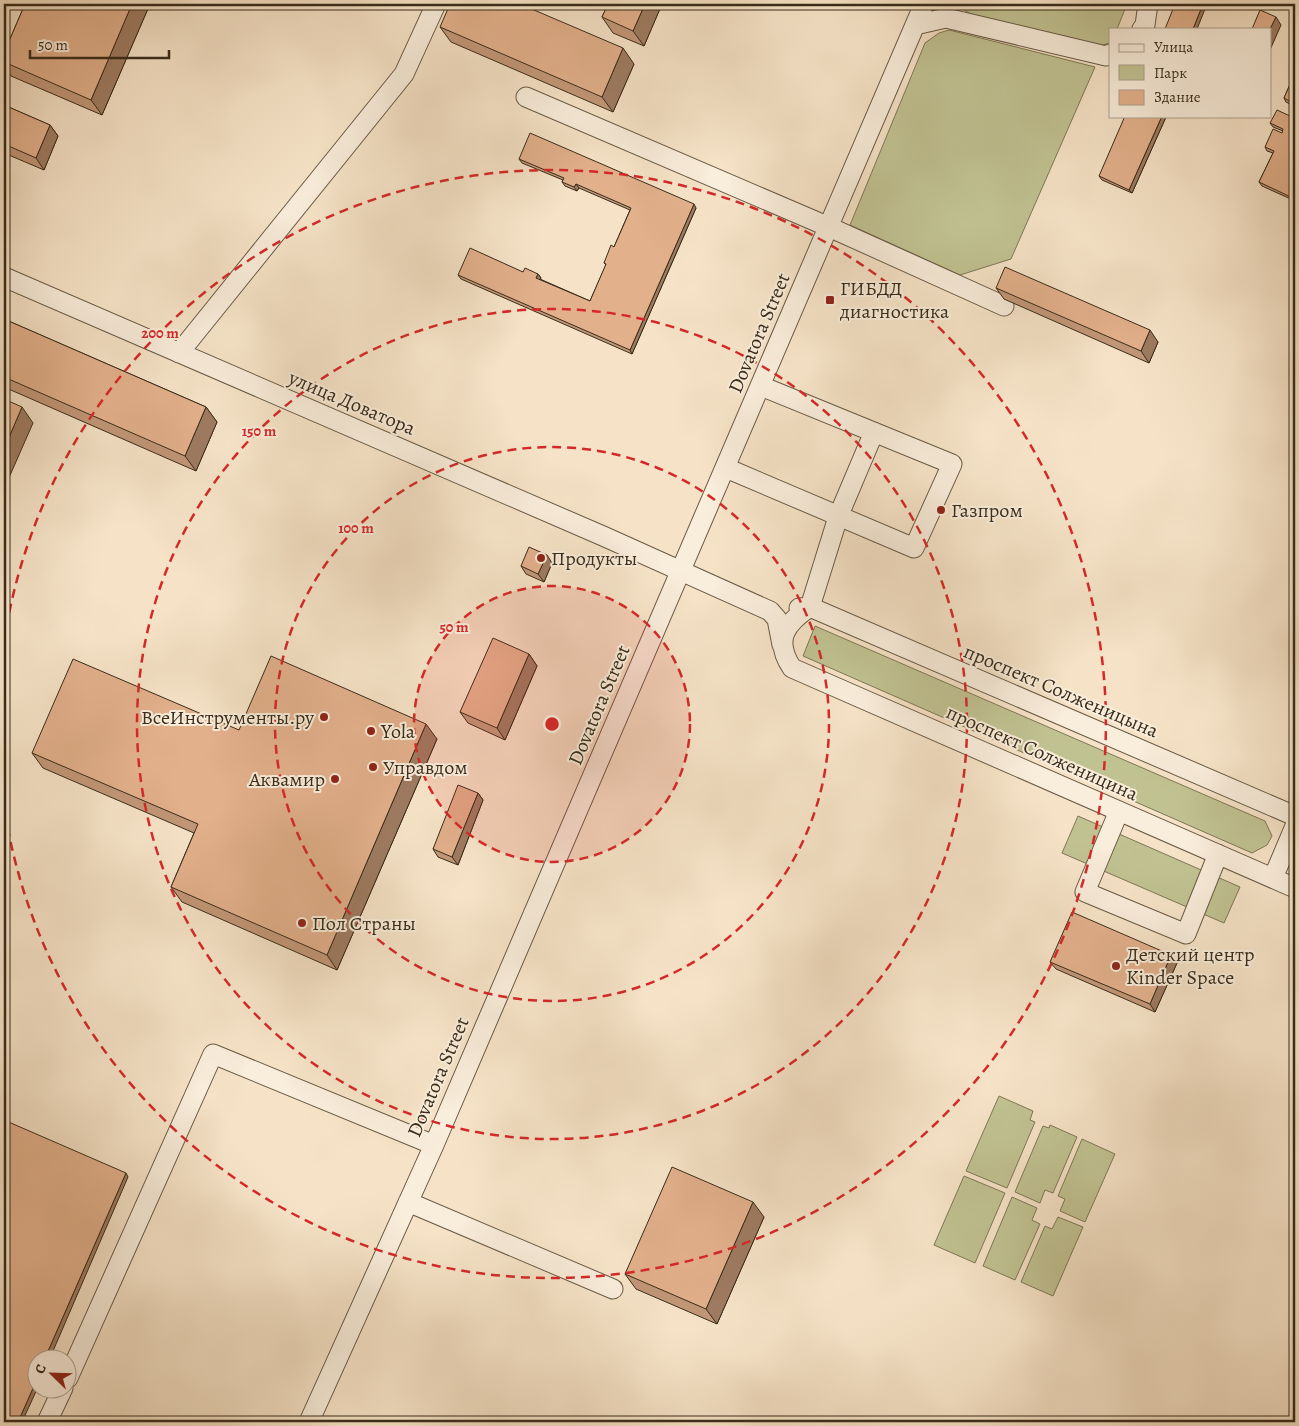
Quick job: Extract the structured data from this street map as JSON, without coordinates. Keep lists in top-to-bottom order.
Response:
{
  "streets": {
    "street": [
      "Dovatora Street",
      "улица Доватора",
      "проспект Солженицына",
      "проспект Солженицина"
    ]
  },
  "crossings": [
    ["Dovatora Street", "улица Доватора"]
  ],
  "places": {
    "transit": ["ГИБДД диагностика"],
    "other": [
      "Газпром",
      "Продукты",
      "ВсеИнструменты.ру",
      "Yola",
      "Управдом",
      "Аквамир",
      "Пол Страны",
      "Детский центр Kinder Space"
    ]
  },
  "legend": ["Улица", "Парк", "Здание"],
  "scale_bar": "50 m",
  "north": "top left",
  "rings": [
    "200 m",
    "150 m",
    "100 m",
    "50 m"
  ]
}
